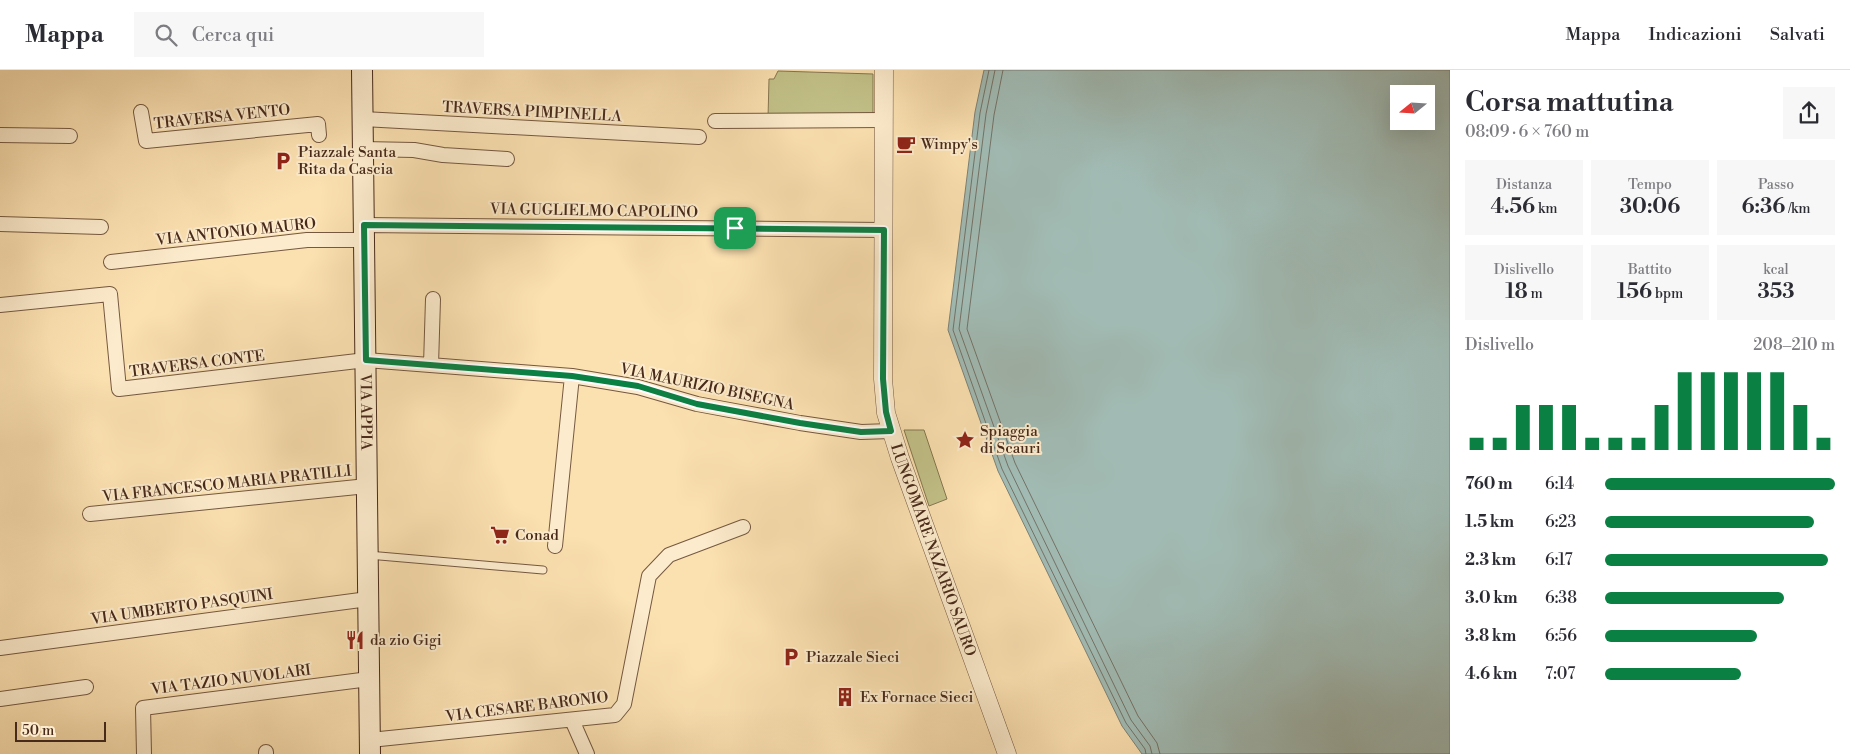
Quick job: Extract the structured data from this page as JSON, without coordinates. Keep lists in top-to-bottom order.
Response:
{
  "streets": {
    "main road": ["VIA APPIA"],
    "street": [
      "TRAVERSA PIMPINELLA",
      "TRAVERSA VENTO",
      "VIA GUGLIELMO CAPOLINO",
      "VIA ANTONIO MAURO",
      "TRAVERSA CONTE",
      "VIA MAURIZIO BISEGNA",
      "VIA FRANCESCO MARIA PRATILLI",
      "LUNGOMARE NAZARIO SAURO",
      "VIA UMBERTO PASQUINI",
      "VIA TAZIO NUVOLARI",
      "VIA CESARE BARONIO"
    ]
  },
  "crossings": [
    ["TRAVERSA PIMPINELLA", "VIA APPIA"],
    ["VIA GUGLIELMO CAPOLINO", "VIA ANTONIO MAURO"],
    ["VIA GUGLIELMO CAPOLINO", "VIA APPIA"],
    ["VIA GUGLIELMO CAPOLINO", "LUNGOMARE NAZARIO SAURO"],
    ["VIA ANTONIO MAURO", "VIA APPIA"],
    ["TRAVERSA CONTE", "VIA MAURIZIO BISEGNA"],
    ["TRAVERSA CONTE", "VIA APPIA"],
    ["VIA MAURIZIO BISEGNA", "VIA APPIA"],
    ["VIA MAURIZIO BISEGNA", "LUNGOMARE NAZARIO SAURO"],
    ["VIA APPIA", "VIA FRANCESCO MARIA PRATILLI"],
    ["VIA APPIA", "VIA UMBERTO PASQUINI"],
    ["VIA APPIA", "VIA TAZIO NUVOLARI"],
    ["VIA APPIA", "VIA CESARE BARONIO"]
  ],
  "places": {
    "cafe": ["Wimpy's"],
    "parking": ["Piazzale Santa Rita da Cascia", "Piazzale Sieci"],
    "place": ["Spiaggia di Scauri"],
    "supermarket": ["Conad"],
    "restaurant": ["da zio Gigi"],
    "building": ["Ex Fornace Sieci"]
  },
  "scale_bar": "50 m",
  "north": "left",
  "page": {
    "header": "Mappa",
    "search": "Cerca qui",
    "nav": ["Mappa", "Indicazioni", "Salvati"],
    "heading": ["Corsa mattutina", "08:09 · 6 × 760 m"],
    "stats": [
      ["Distanza", "4.56 km"],
      ["Tempo", "30:06"],
      ["Passo", "6:36 /km"],
      ["Dislivello", "18 m"],
      ["Battito", "156 bpm"],
      ["kcal", "353"]
    ],
    "chart": ["Dislivello", "208–210 m"],
    "list": [
      {
        "name": "760 m",
        "note": "6:14"
      },
      {
        "name": "1.5 km",
        "note": "6:23"
      },
      {
        "name": "2.3 km",
        "note": "6:17"
      },
      {
        "name": "3.0 km",
        "note": "6:38"
      },
      {
        "name": "3.8 km",
        "note": "6:56"
      },
      {
        "name": "4.6 km",
        "note": "7:07"
      }
    ],
    "scale": "50 m"
  }
}
